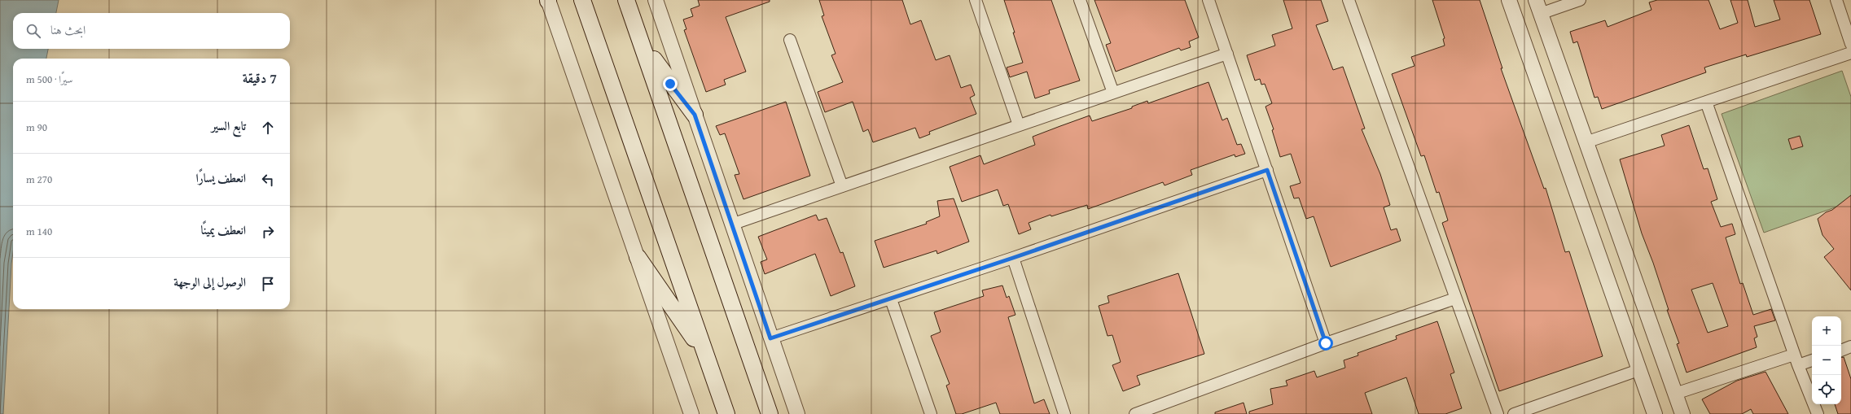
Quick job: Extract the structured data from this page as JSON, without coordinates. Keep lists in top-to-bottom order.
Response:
{
  "page": {
    "search": "ابحث هنا",
    "heading": ["7 دقيقة", "سيرًا · 500 m"],
    "list": [
      ["تابع السير", "90 m"],
      ["انعطف يسارًا", "270 m"],
      ["انعطف يمينًا", "140 m"],
      "الوصول إلى الوجهة"
    ],
    "map_buttons": ["+", "−"]
  }
}
